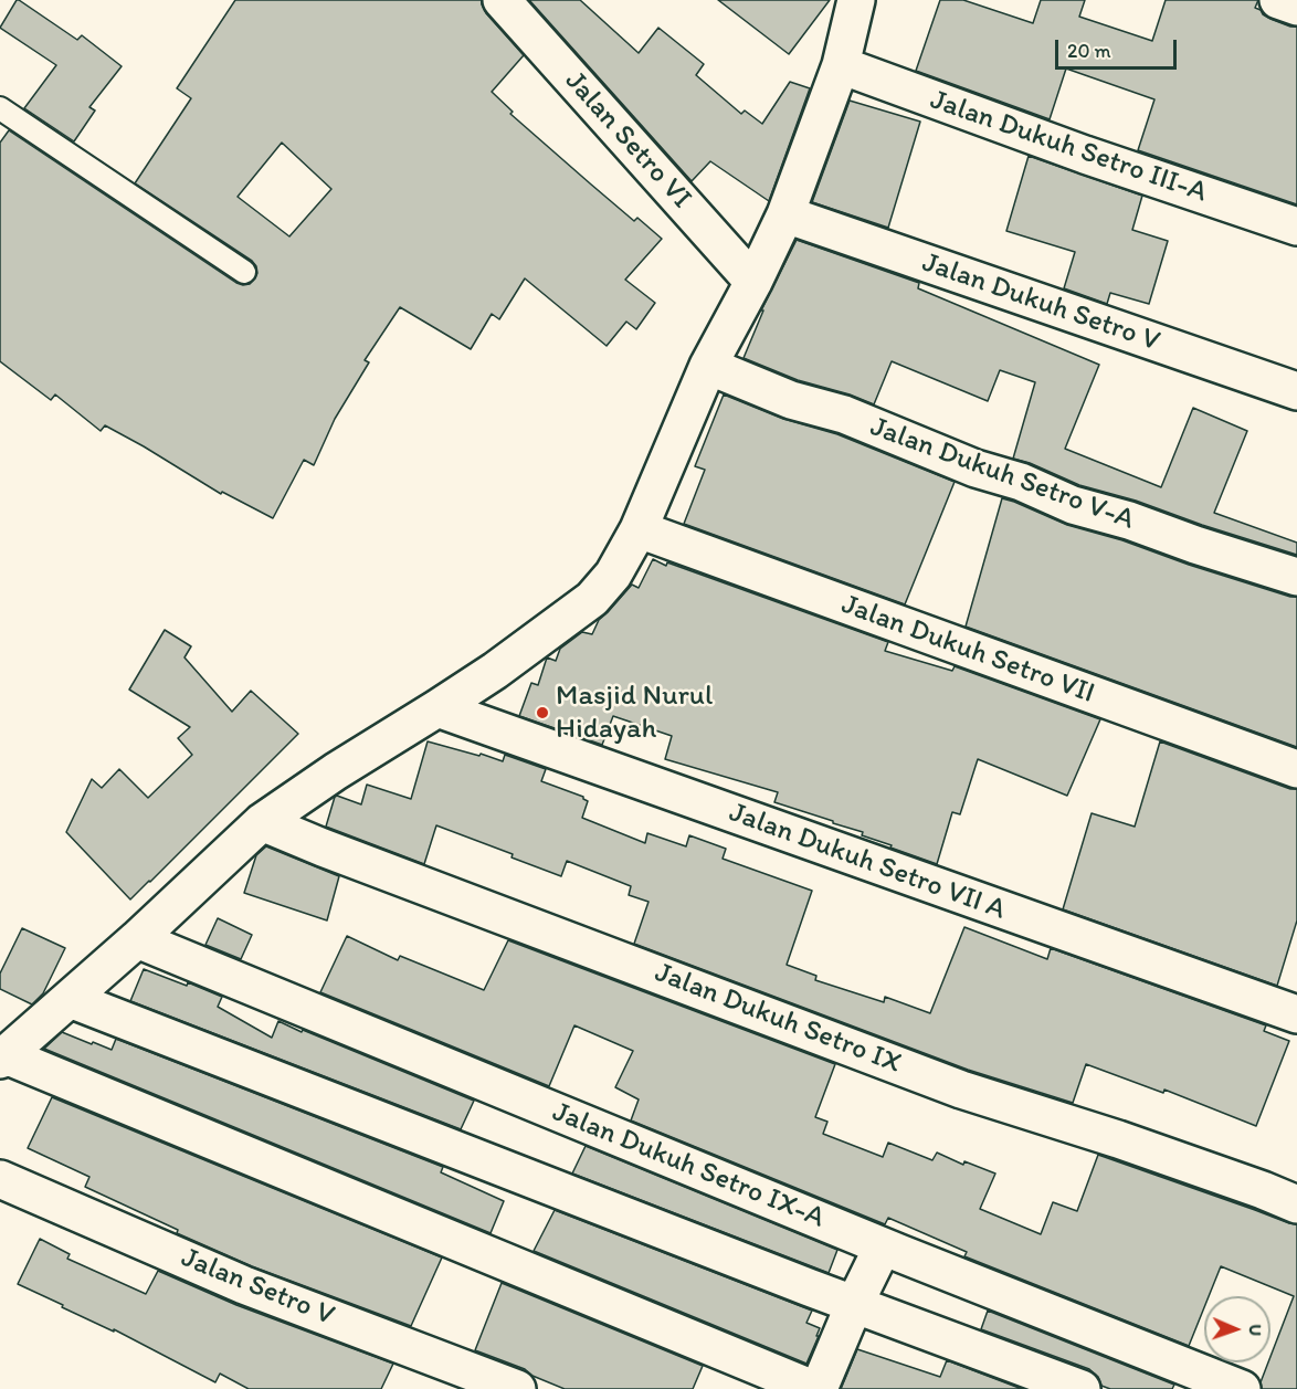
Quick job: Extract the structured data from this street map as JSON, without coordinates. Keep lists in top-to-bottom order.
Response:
{
  "streets": {
    "street": [
      "Jalan Setro VI",
      "Jalan Dukuh Setro III-A",
      "Jalan Dukuh Setro V",
      "Jalan Dukuh Setro V-A",
      "Jalan Dukuh Setro VII",
      "Jalan Dukuh Setro VII A",
      "Jalan Dukuh Setro IX",
      "Jalan Dukuh Setro IX-A",
      "Jalan Setro V"
    ]
  },
  "places": ["Masjid Nurul Hidayah"],
  "scale_bar": "20 m",
  "north": "right"
}
